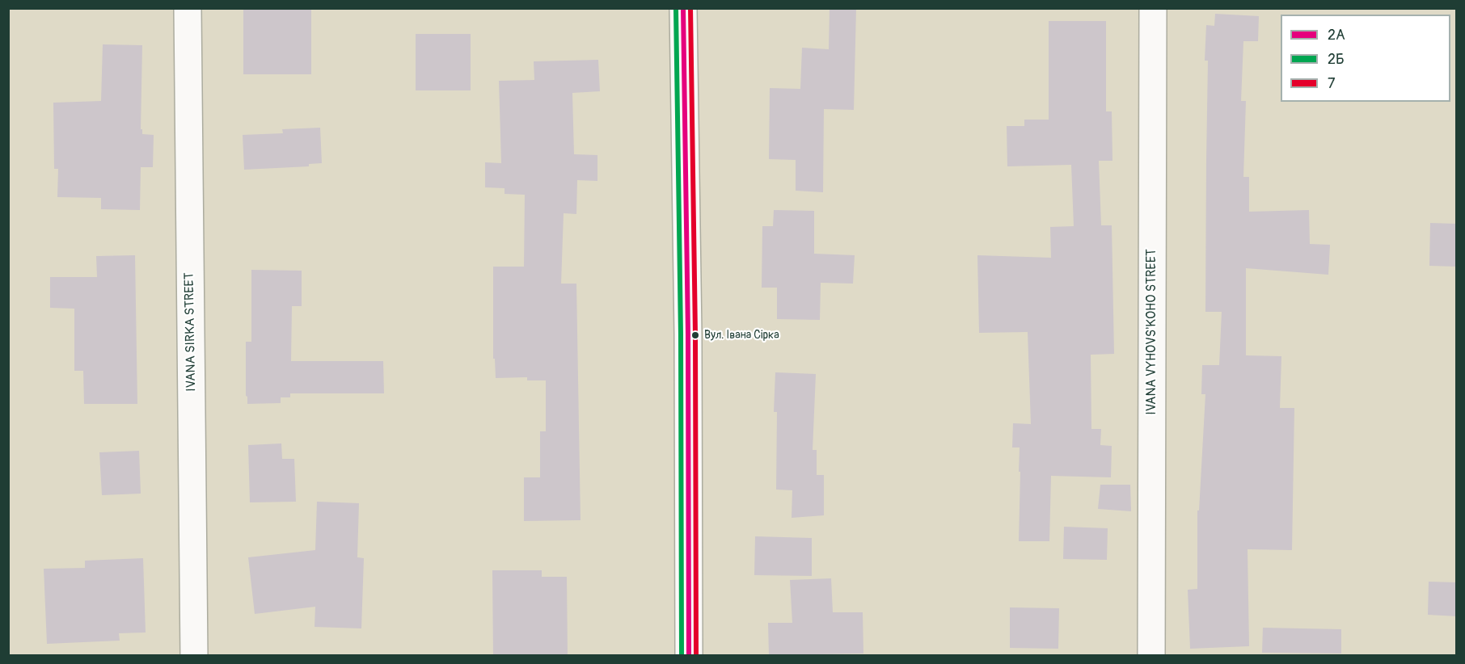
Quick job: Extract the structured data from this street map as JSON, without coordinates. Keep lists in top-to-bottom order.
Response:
{
  "streets": {
    "street": ["IVANA SIRKA STREET", "IVANA VYHOVS'KOHO STREET"]
  },
  "places": ["Вул. Івана Сірка"],
  "lines": ["transit line 2А", "transit line 2Б", "transit line 7"],
  "legend": ["2А", "2Б", "7"]
}
